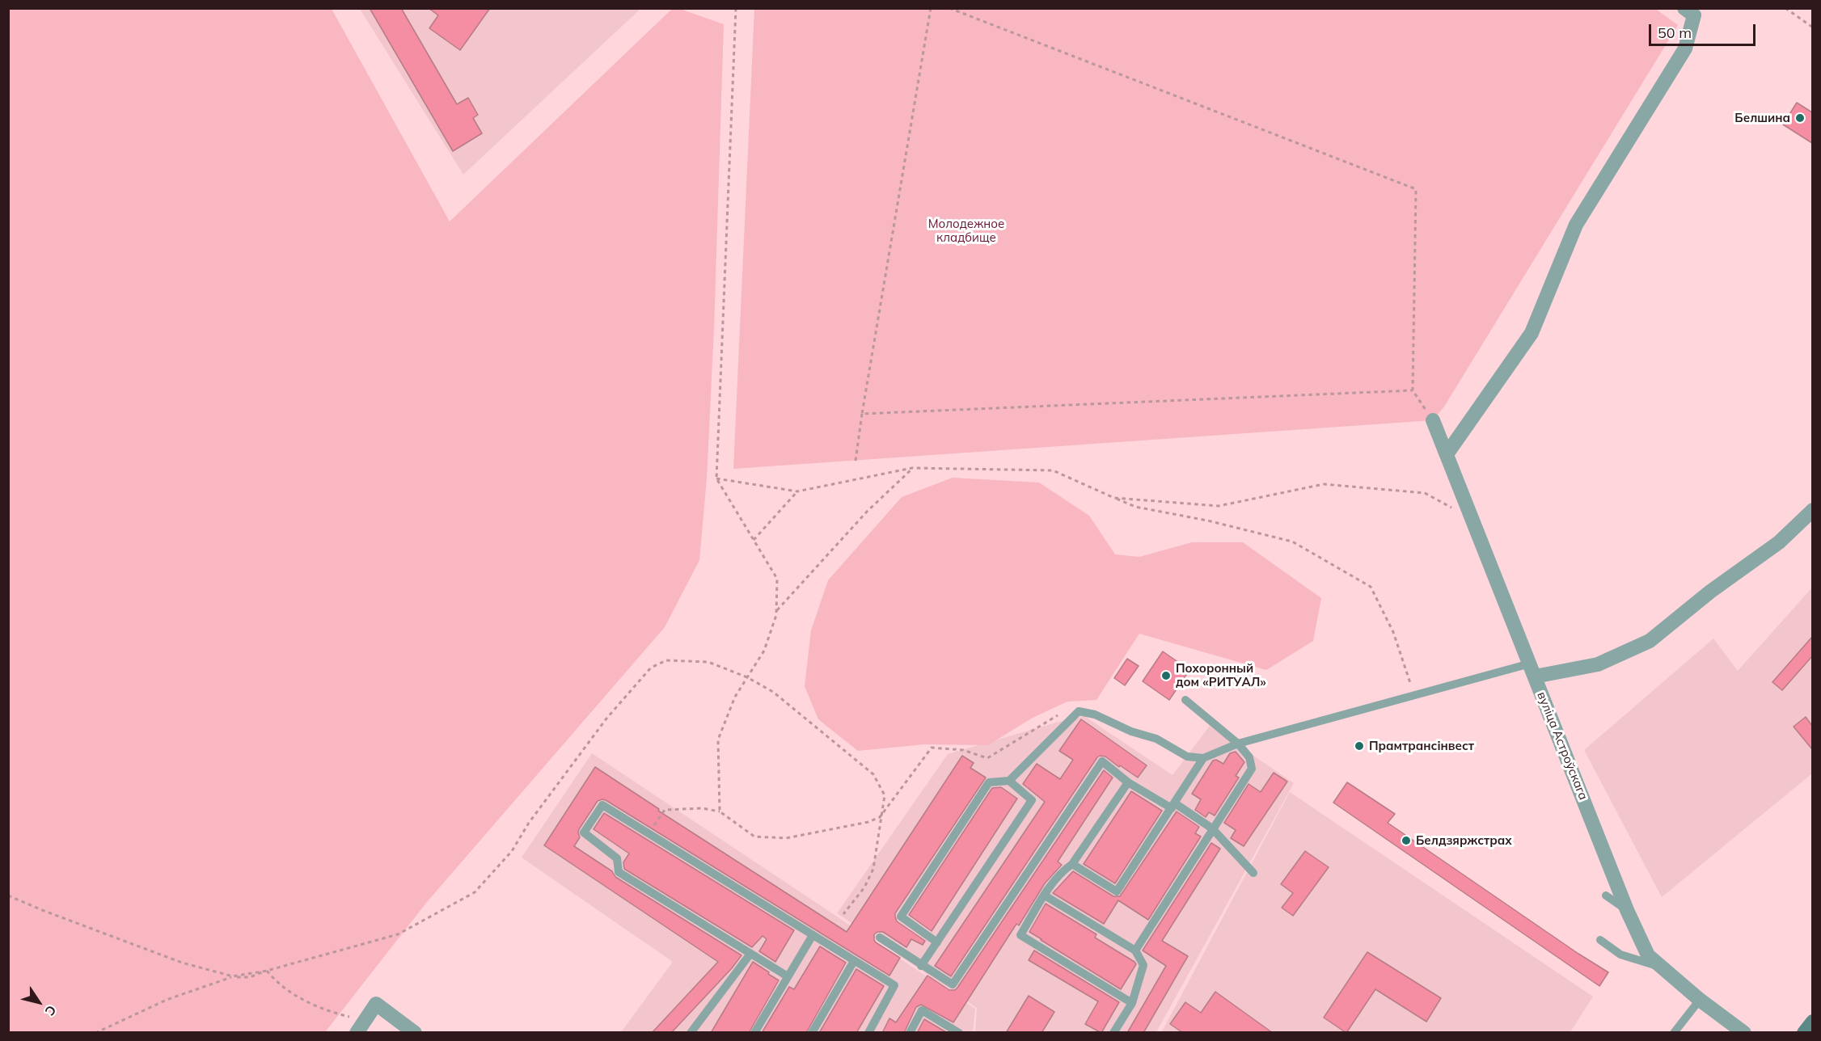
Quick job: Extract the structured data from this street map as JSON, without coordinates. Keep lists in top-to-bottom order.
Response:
{
  "streets": {
    "street": ["вуліца Астроўскага"]
  },
  "parks": ["Молодежное кладбище"],
  "places": [
    "Белшина",
    "Похоронный дом «РИТУАЛ»",
    "Прамтрансінвест",
    "Белдзяржстрах"
  ],
  "scale_bar": "50 m",
  "north": "bottom right"
}
